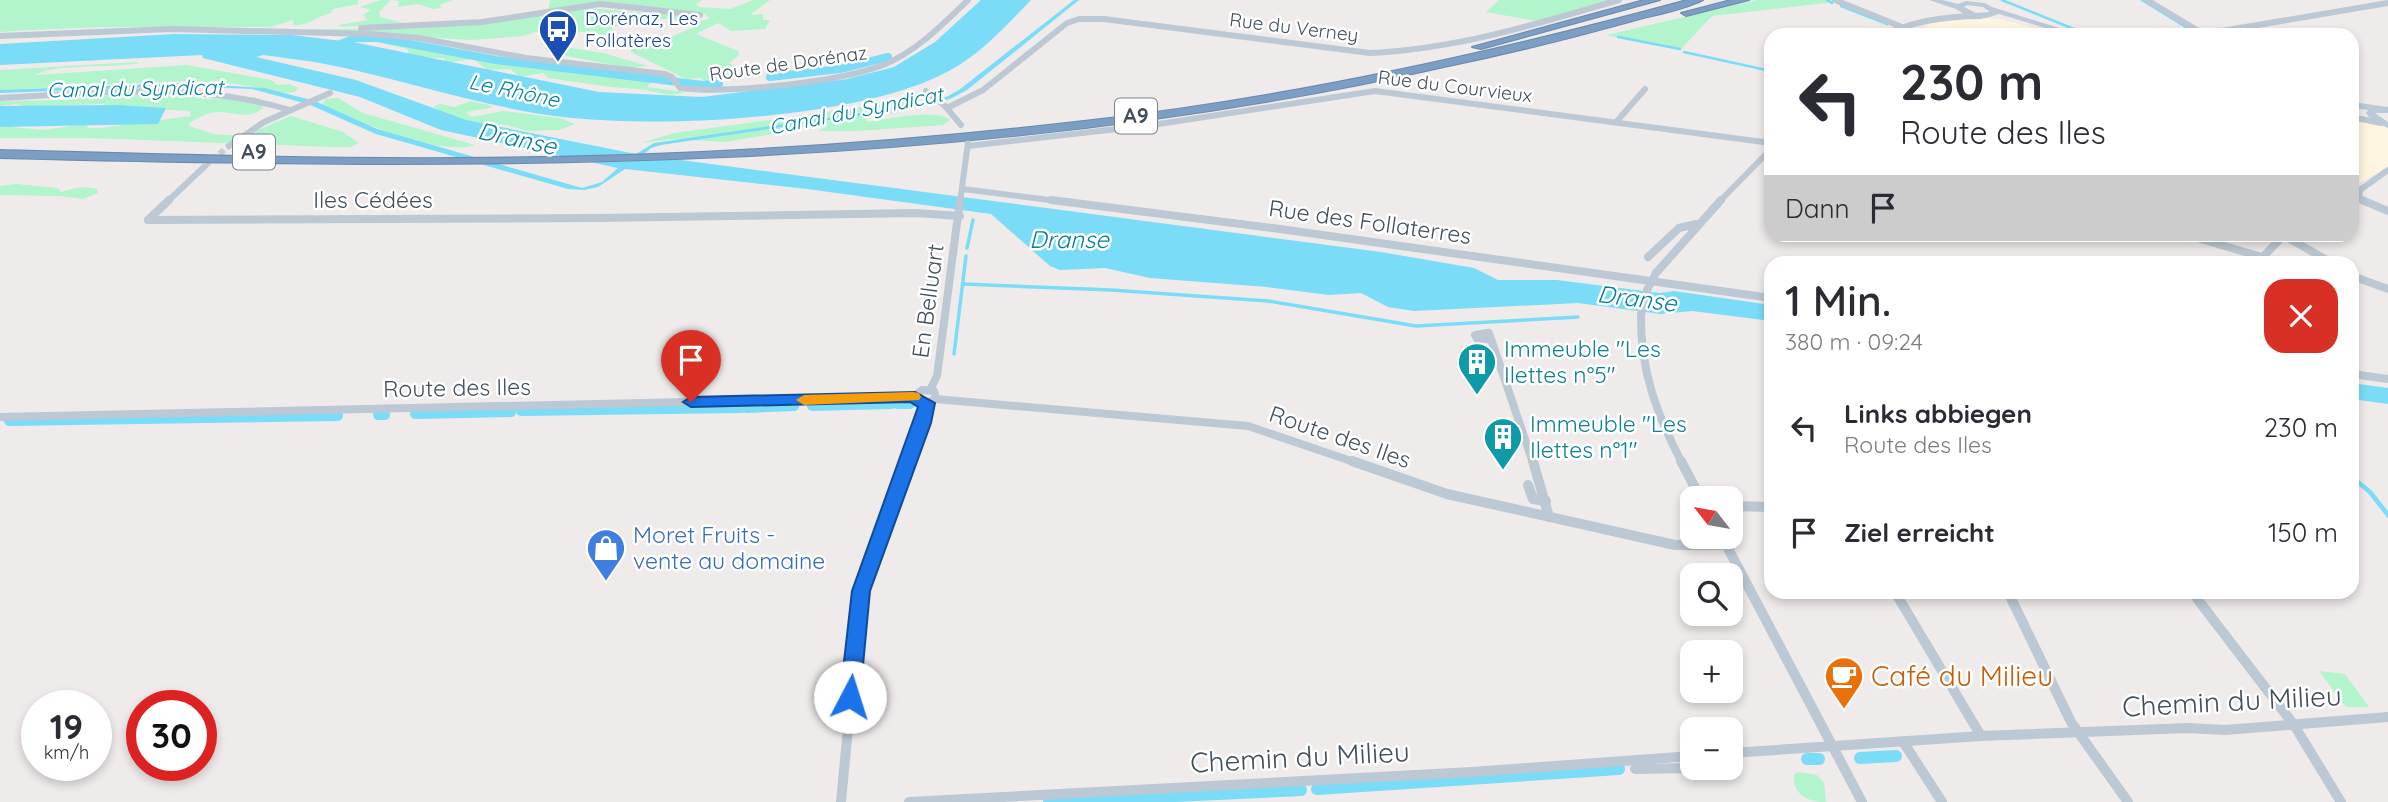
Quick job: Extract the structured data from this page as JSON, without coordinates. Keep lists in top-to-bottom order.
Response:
{
  "streets": {
    "highway": ["A9"],
    "street": [
      "Rue du Verney",
      "Route de Dorénaz",
      "Rue du Courvieux",
      "Iles Cédées",
      "Rue des Follaterres",
      "En Belluart",
      "Route des Iles",
      "Chemin du Milieu"
    ]
  },
  "crossings": [
    ["Rue du Courvieux", "Rue des Follaterres"],
    ["Rue du Courvieux", "En Belluart"],
    ["Iles Cédées", "En Belluart"],
    ["Rue des Follaterres", "En Belluart"],
    ["En Belluart", "Route des Iles"]
  ],
  "water": ["Canal du Syndicat", "Le Rhône", "Dranse"],
  "places": {
    "bus stop": ["Dorénaz, Les Follatères"],
    "building": ["Immeuble \"Les Ilettes n°5\"", "Immeuble \"Les Ilettes n°1\""],
    "shop": ["Moret Fruits - vente au domaine"],
    "cafe": ["Café du Milieu"]
  },
  "north": "top left",
  "page": {
    "turn": ["230 m", "Route des Iles"],
    "then": "Dann",
    "heading": ["1 Min.", "380 m · 09:24"],
    "list": [
      {
        "name": "Links abbiegen",
        "note": "Route des Iles",
        "value": "230 m"
      },
      {
        "name": "Ziel erreicht",
        "value": "150 m"
      }
    ],
    "map_buttons": ["+", "−"],
    "speed": "19 km/h",
    "limit": "30"
  }
}
